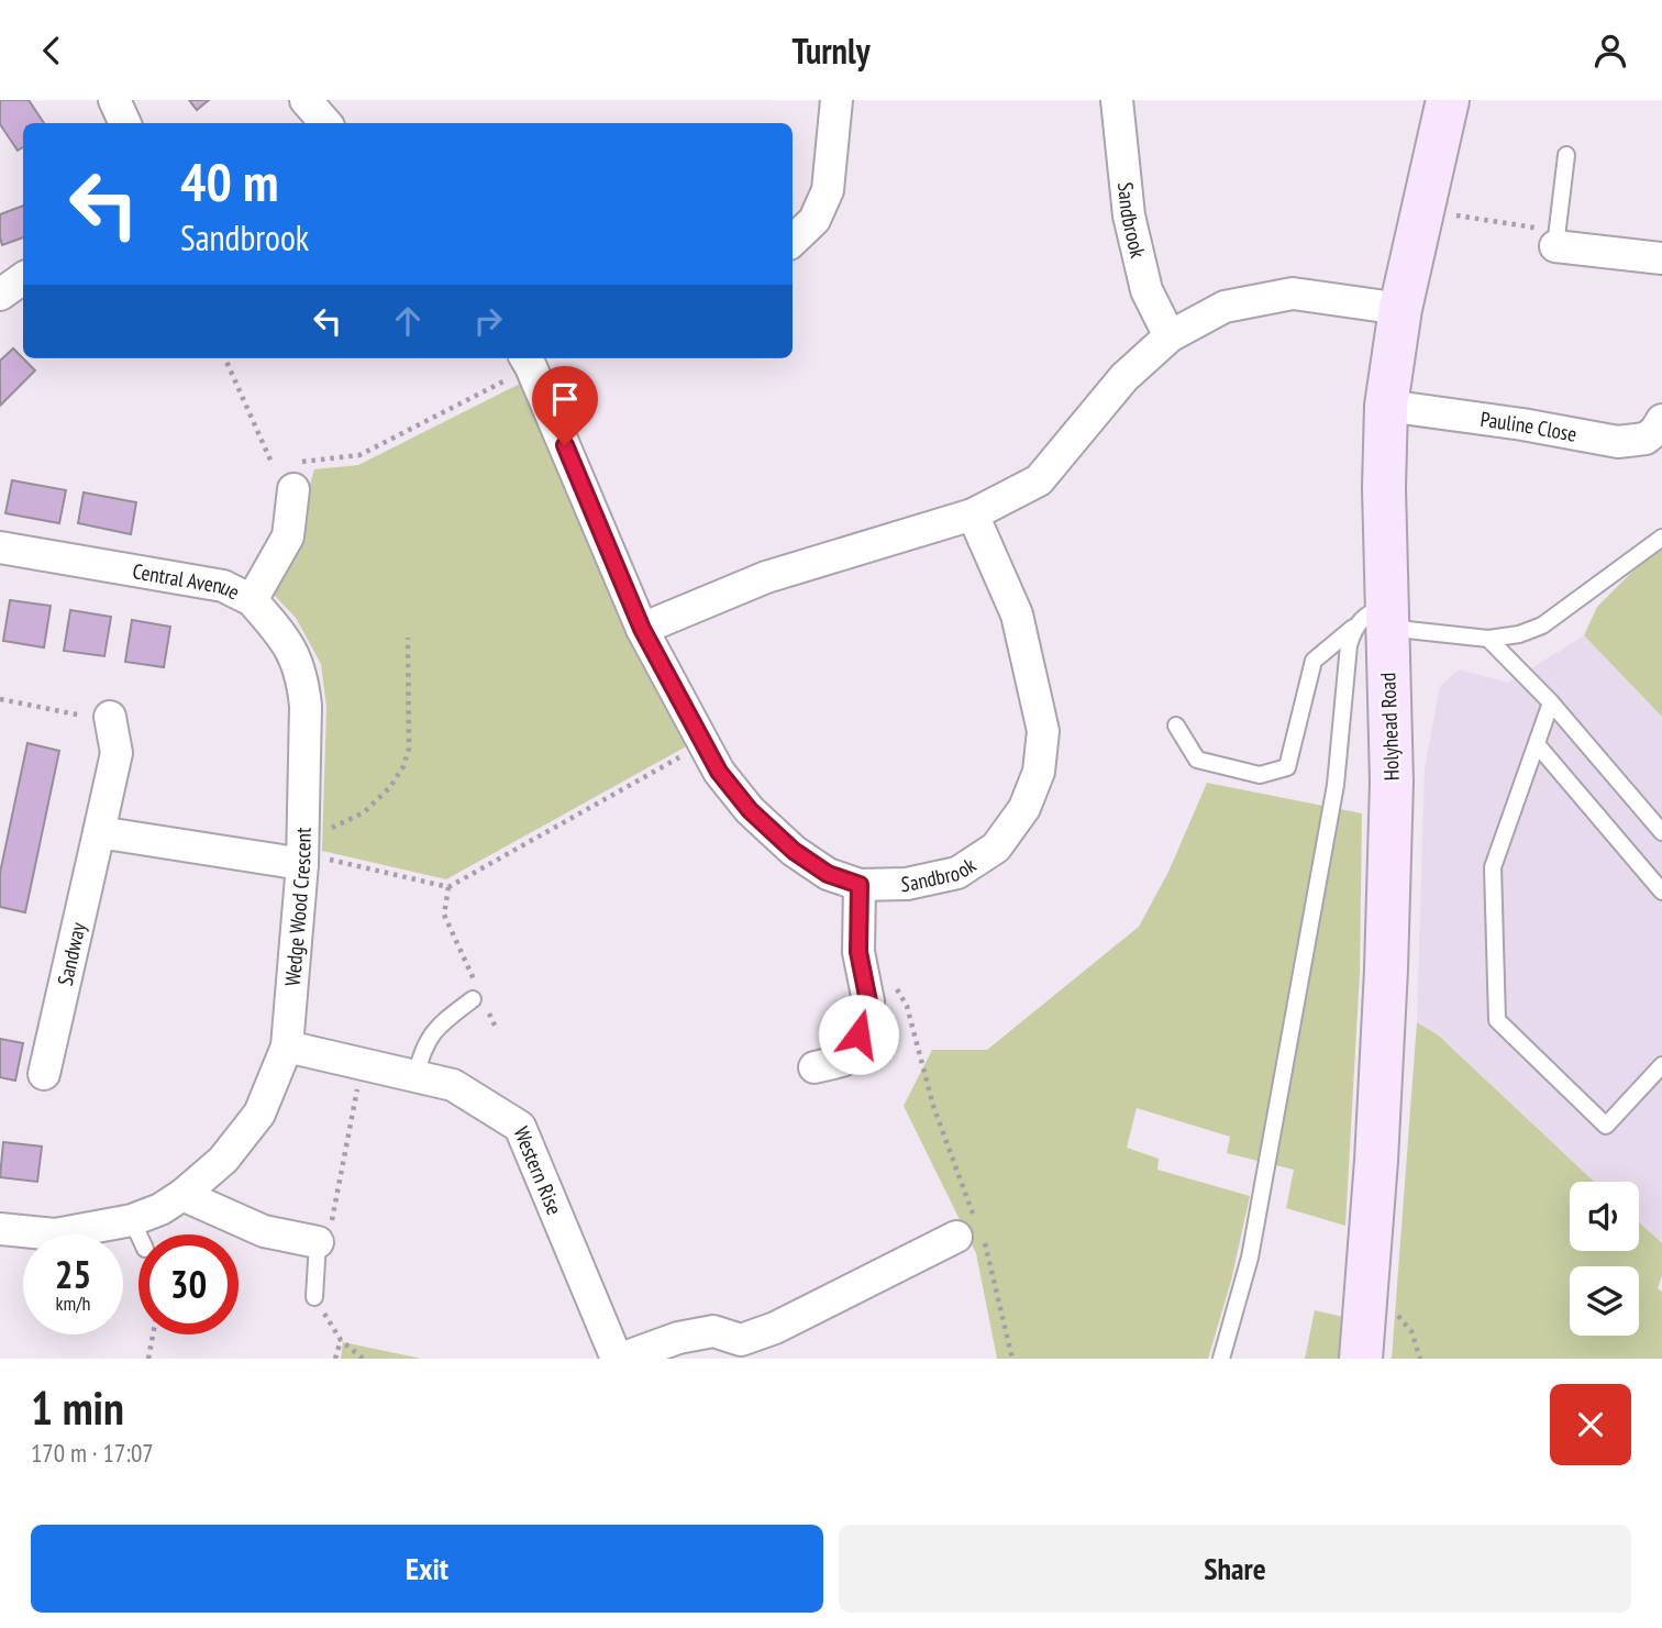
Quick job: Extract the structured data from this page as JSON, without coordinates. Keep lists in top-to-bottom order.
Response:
{
  "streets": {
    "main road": ["Holyhead Road"],
    "street": [
      "Sandbrook",
      "Pauline Close",
      "Central Avenue",
      "Wedge Wood Crescent",
      "Sandway",
      "Western Rise"
    ]
  },
  "crossings": [
    ["Pauline Close", "Holyhead Road"],
    ["Central Avenue", "Wedge Wood Crescent"],
    ["Wedge Wood Crescent", "Western Rise"]
  ],
  "page": {
    "header": "Turnly",
    "turn": ["40 m", "Sandbrook"],
    "speed": "25 km/h",
    "limit": "30",
    "heading": ["1 min", "170 m · 17:07"],
    "buttons": ["Exit", "Share"]
  }
}
